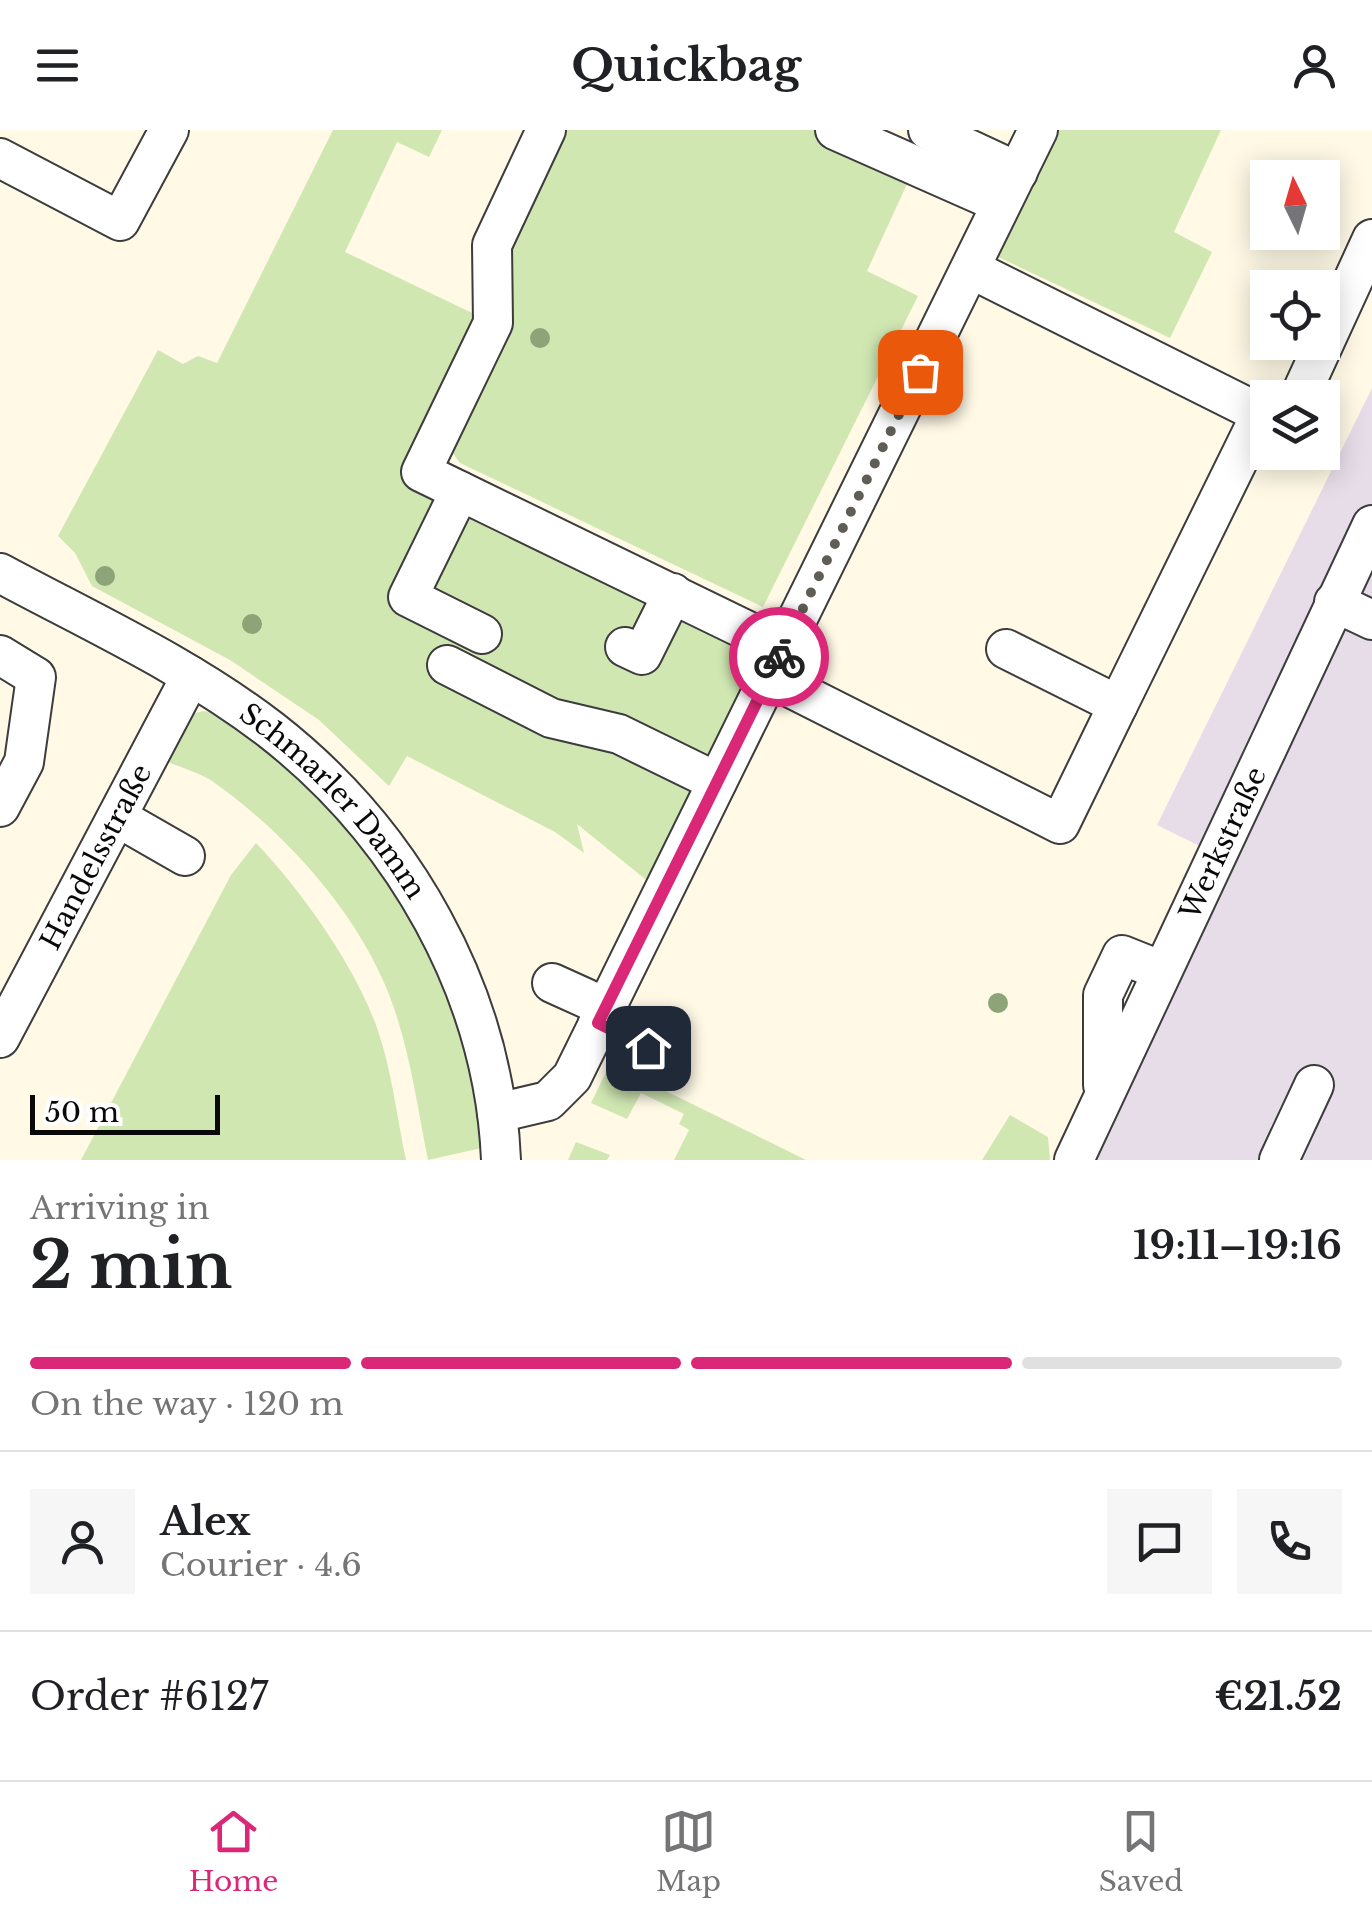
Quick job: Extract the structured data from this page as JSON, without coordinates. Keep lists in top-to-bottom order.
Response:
{
  "streets": {
    "street": ["Schmarler Damm", "Werkstraße", "Handelsstraße"]
  },
  "crossings": [
    ["Schmarler Damm", "Handelsstraße"]
  ],
  "scale_bar": "50 m",
  "north": "top",
  "page": {
    "header": "Quickbag",
    "scale": "50 m",
    "heading": ["2 min", "Arriving in", "19:11–19:16"],
    "panel": [
      "Alex",
      "Courier · 4.6",
      "Order #6127",
      "€21.52"
    ],
    "bar": "On the way · 120 m",
    "tabs": ["Home", "Map", "Saved"]
  }
}
